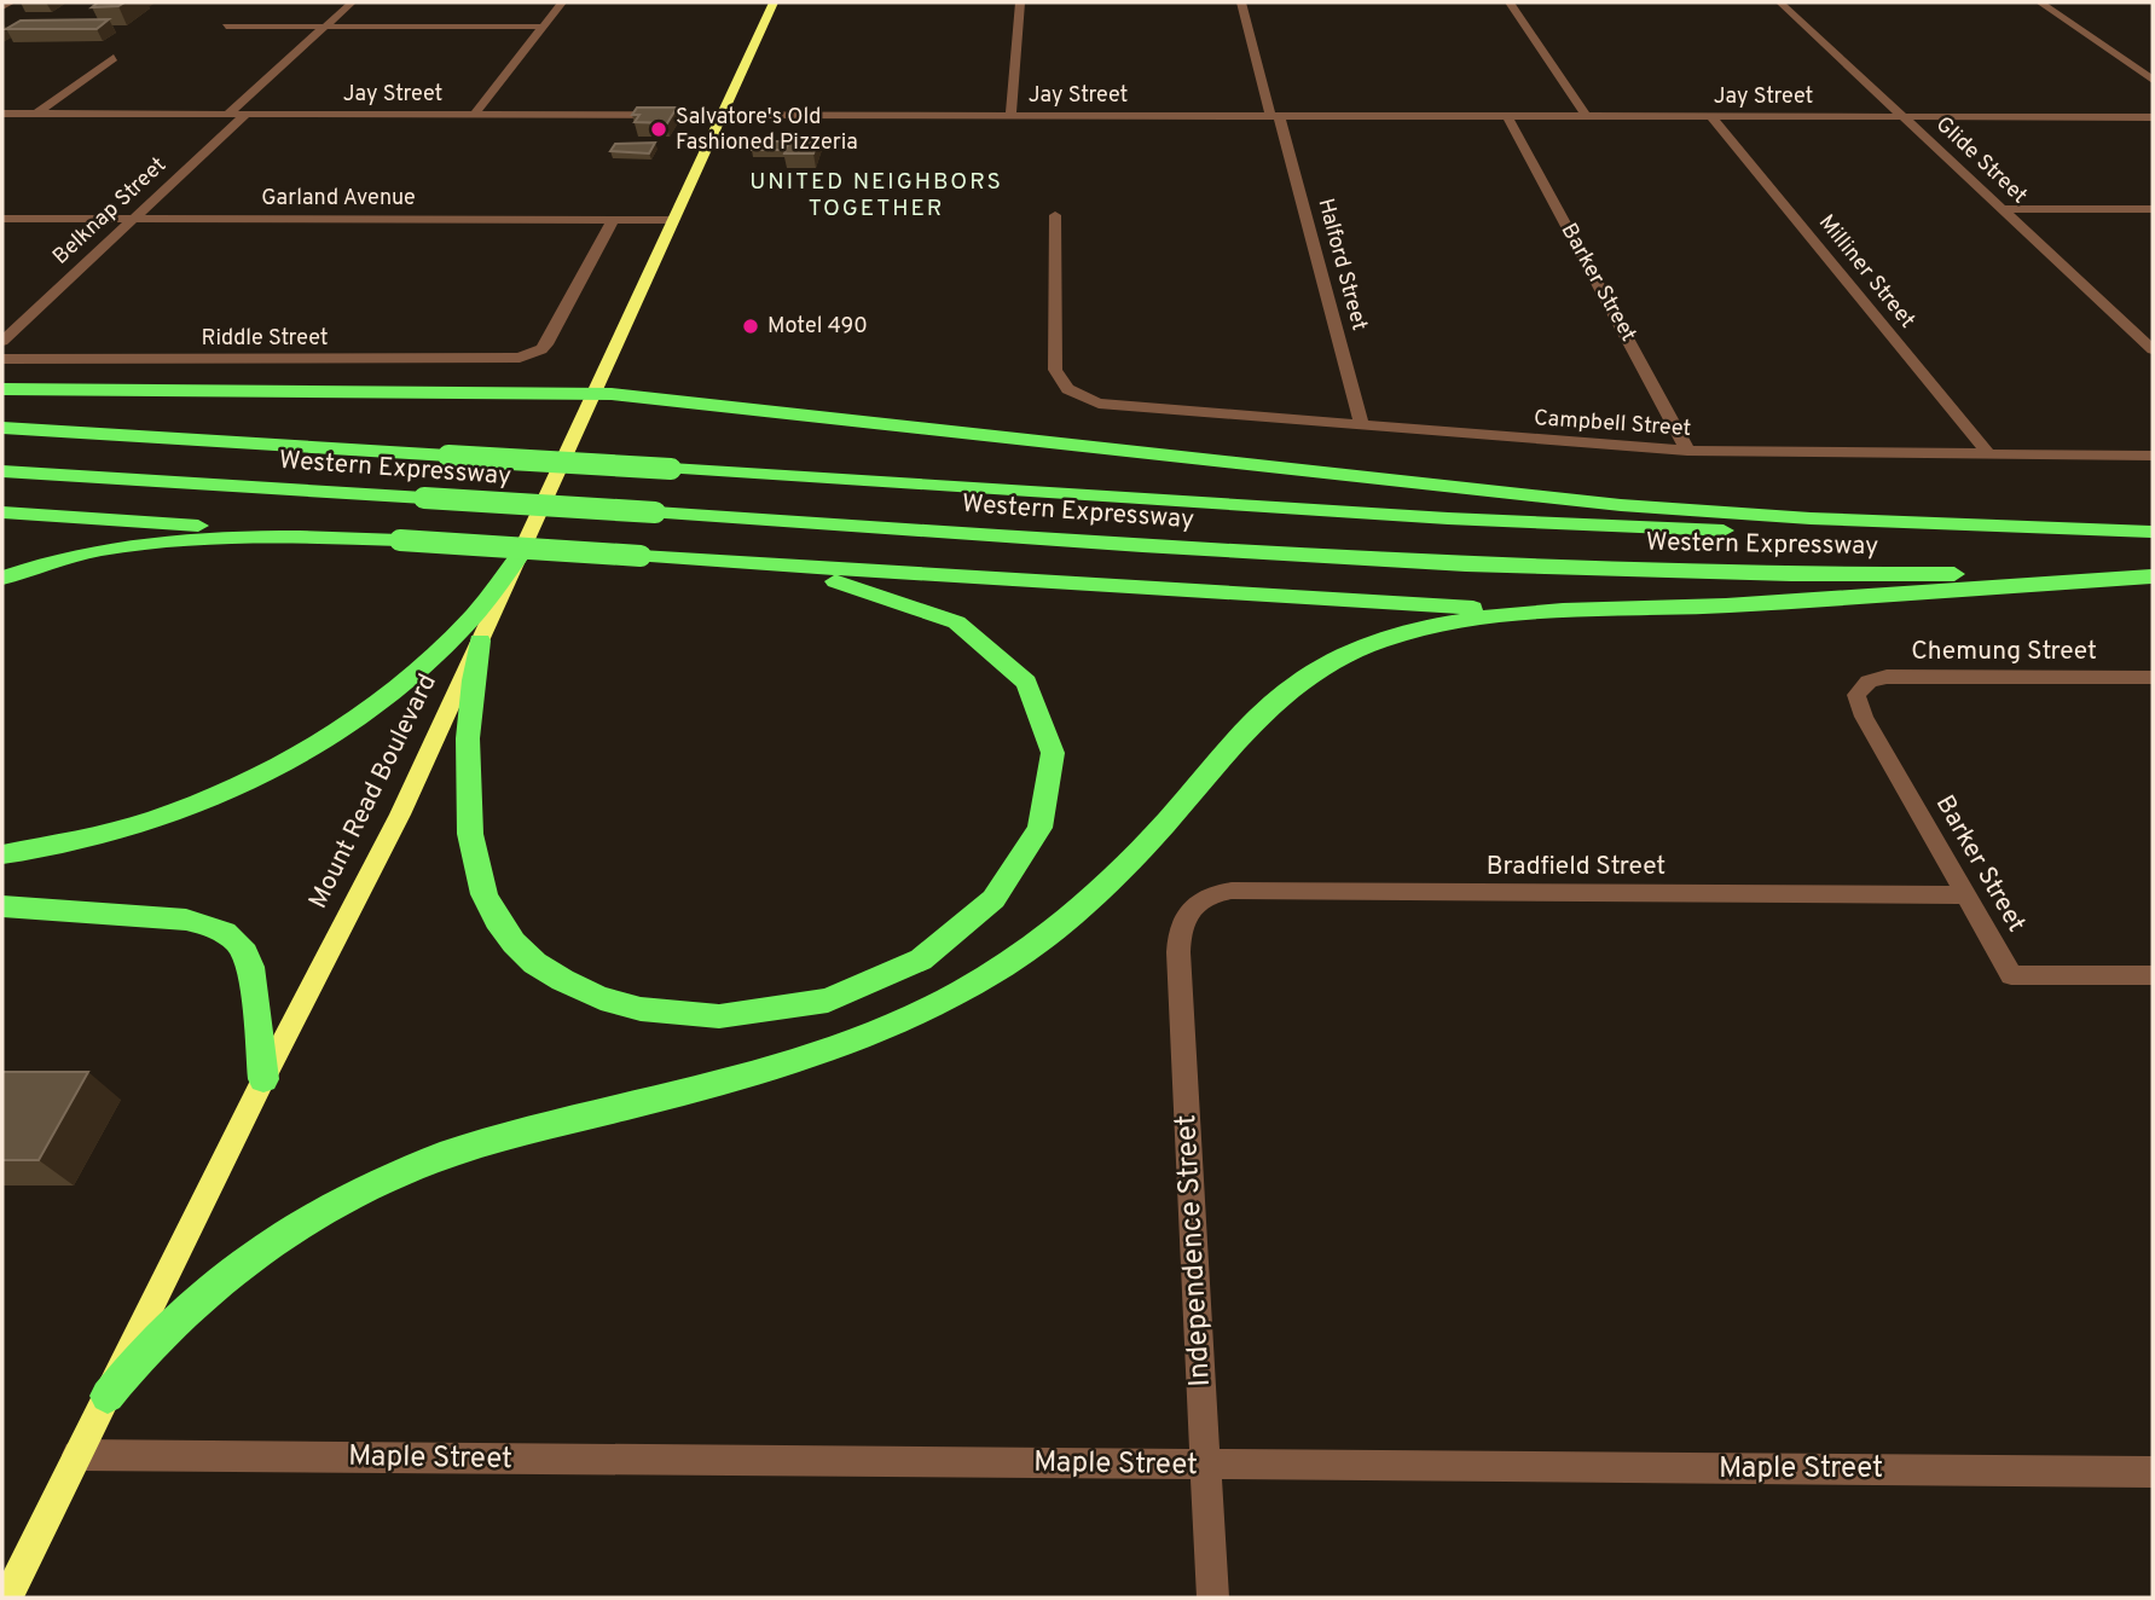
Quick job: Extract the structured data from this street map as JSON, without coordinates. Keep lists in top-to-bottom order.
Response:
{
  "streets": {
    "highway": ["Western Expressway"],
    "main road": ["Mount Read Boulevard"],
    "street": [
      "Jay Street",
      "Glide Street",
      "Garland Avenue",
      "Belknap Street",
      "Halford Street",
      "Milliner Street",
      "Barker Street",
      "Riddle Street",
      "Campbell Street",
      "Chemung Street",
      "Bradfield Street",
      "Independence Street",
      "Maple Street"
    ]
  },
  "crossings": [
    ["Jay Street", "Glide Street"],
    ["Jay Street", "Belknap Street"],
    ["Jay Street", "Halford Street"],
    ["Jay Street", "Milliner Street"],
    ["Jay Street", "Barker Street"],
    ["Jay Street", "Mount Read Boulevard"],
    ["Garland Avenue", "Belknap Street"],
    ["Garland Avenue", "Riddle Street"],
    ["Garland Avenue", "Mount Read Boulevard"],
    ["Halford Street", "Campbell Street"],
    ["Milliner Street", "Campbell Street"],
    ["Barker Street", "Campbell Street"],
    ["Barker Street", "Chemung Street"],
    ["Barker Street", "Bradfield Street"],
    ["Mount Read Boulevard", "Maple Street"],
    ["Bradfield Street", "Independence Street"],
    ["Independence Street", "Maple Street"]
  ],
  "districts": ["UNITED NEIGHBORS TOGETHER"],
  "places": ["Salvatore's Old Fashioned Pizzeria", "Motel 490"]
}
